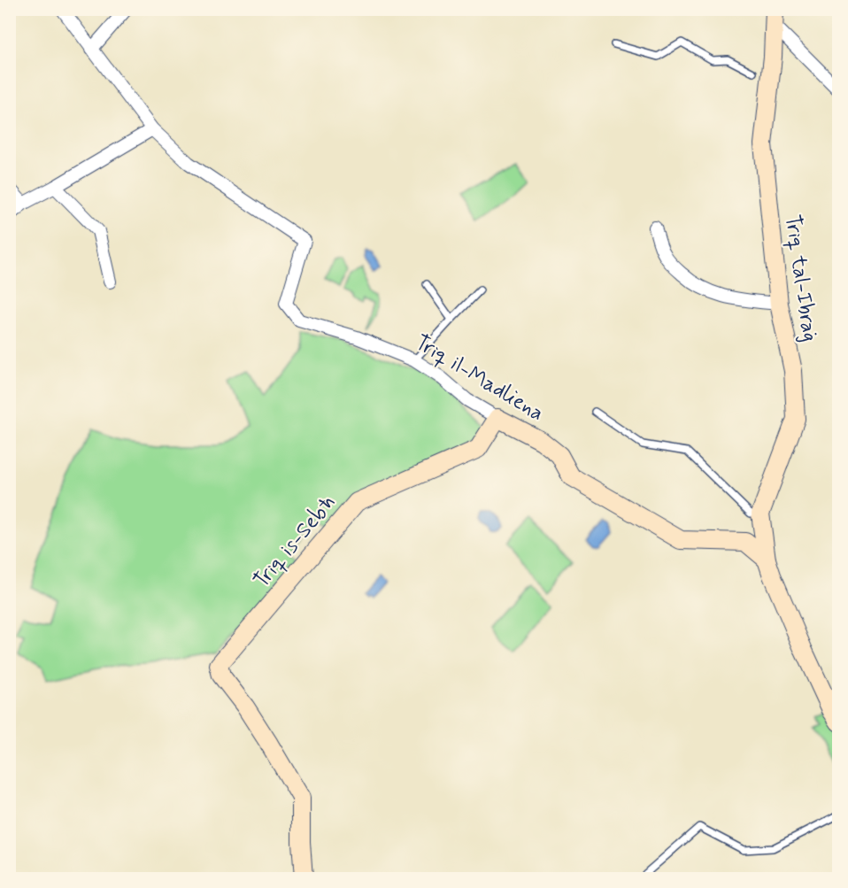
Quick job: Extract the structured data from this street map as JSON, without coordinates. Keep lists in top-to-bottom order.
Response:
{
  "streets": {
    "main road": ["Triq tal-Ibraġ", "Triq il-Madliena", "Triq is-Sebħ"]
  },
  "crossings": [
    ["Triq il-Madliena", "Triq is-Sebħ"]
  ]
}
